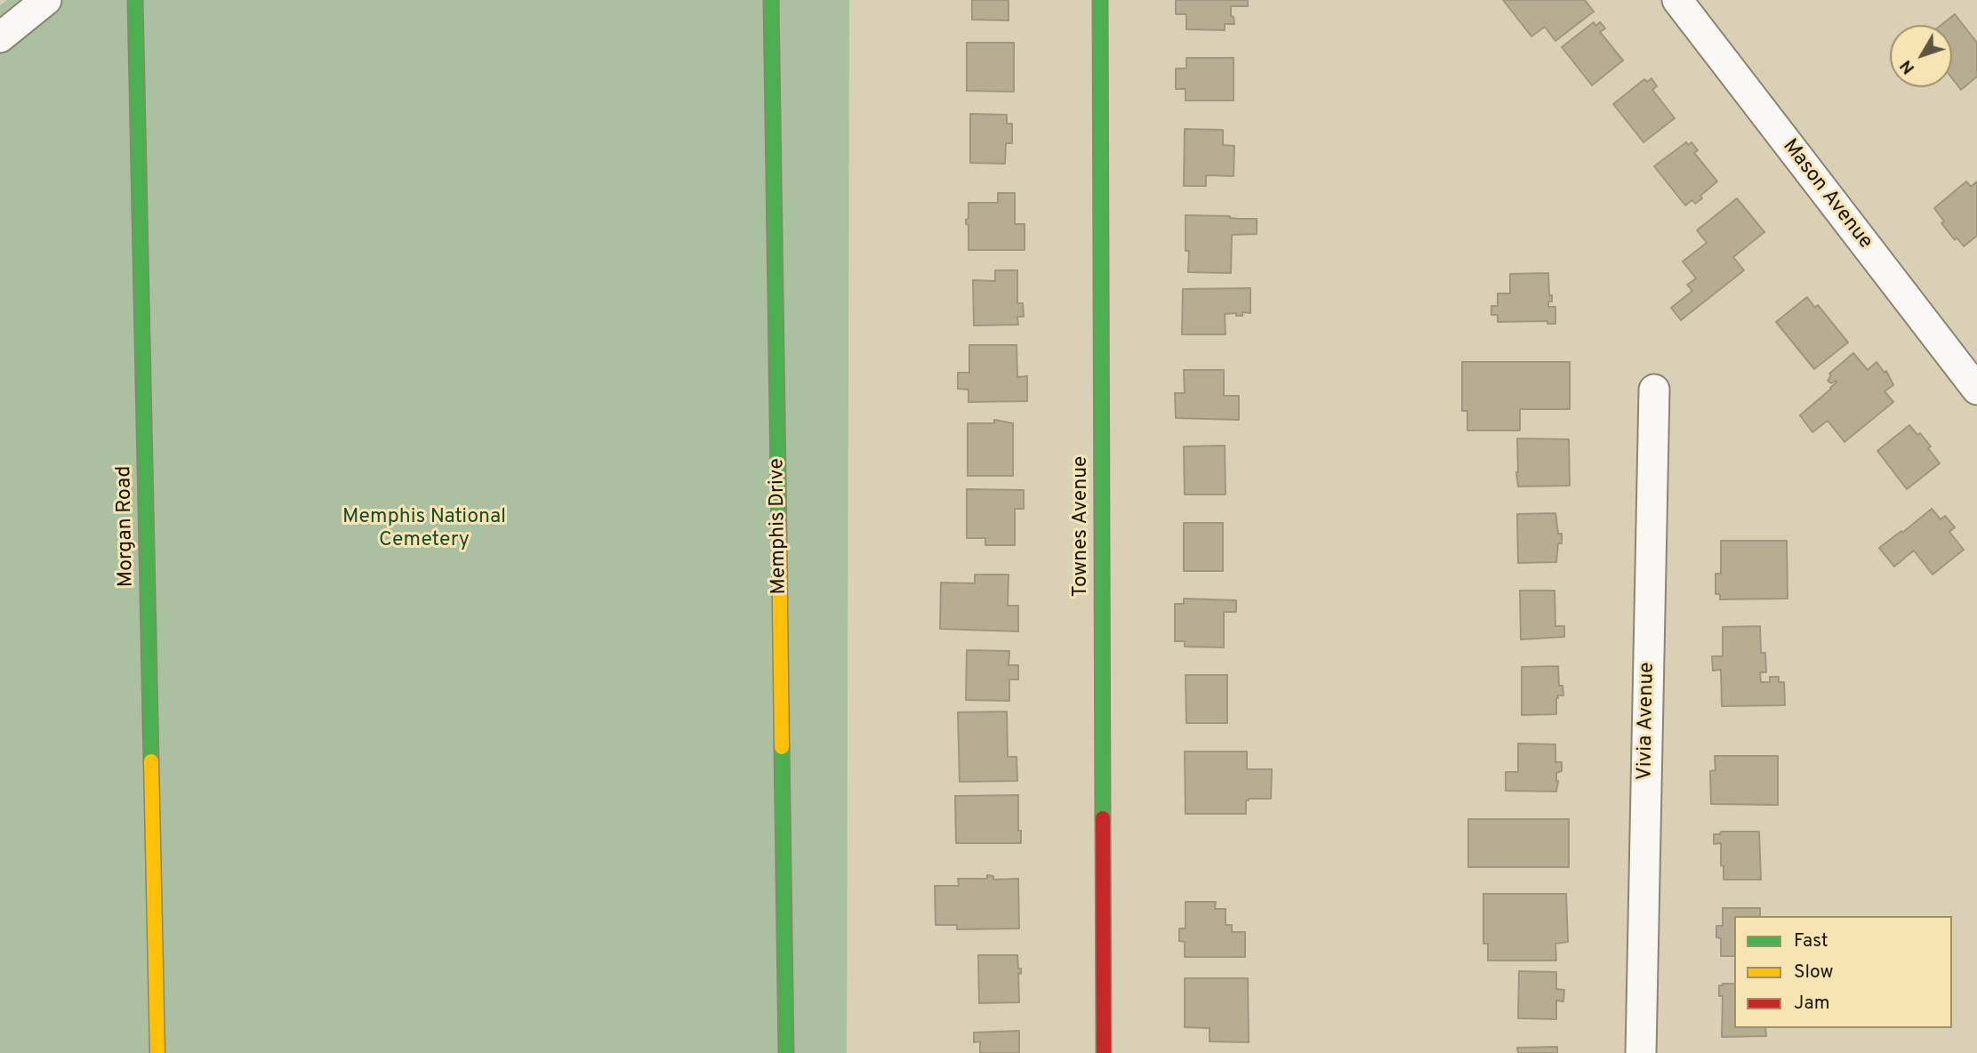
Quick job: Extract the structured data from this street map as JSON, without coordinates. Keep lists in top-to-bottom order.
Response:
{
  "streets": {
    "street": [
      "Mason Avenue",
      "Morgan Road",
      "Memphis Drive",
      "Townes Avenue",
      "Vivia Avenue"
    ]
  },
  "parks": ["Memphis National Cemetery"],
  "legend": ["Fast", "Slow", "Jam"],
  "north": "bottom left"
}
